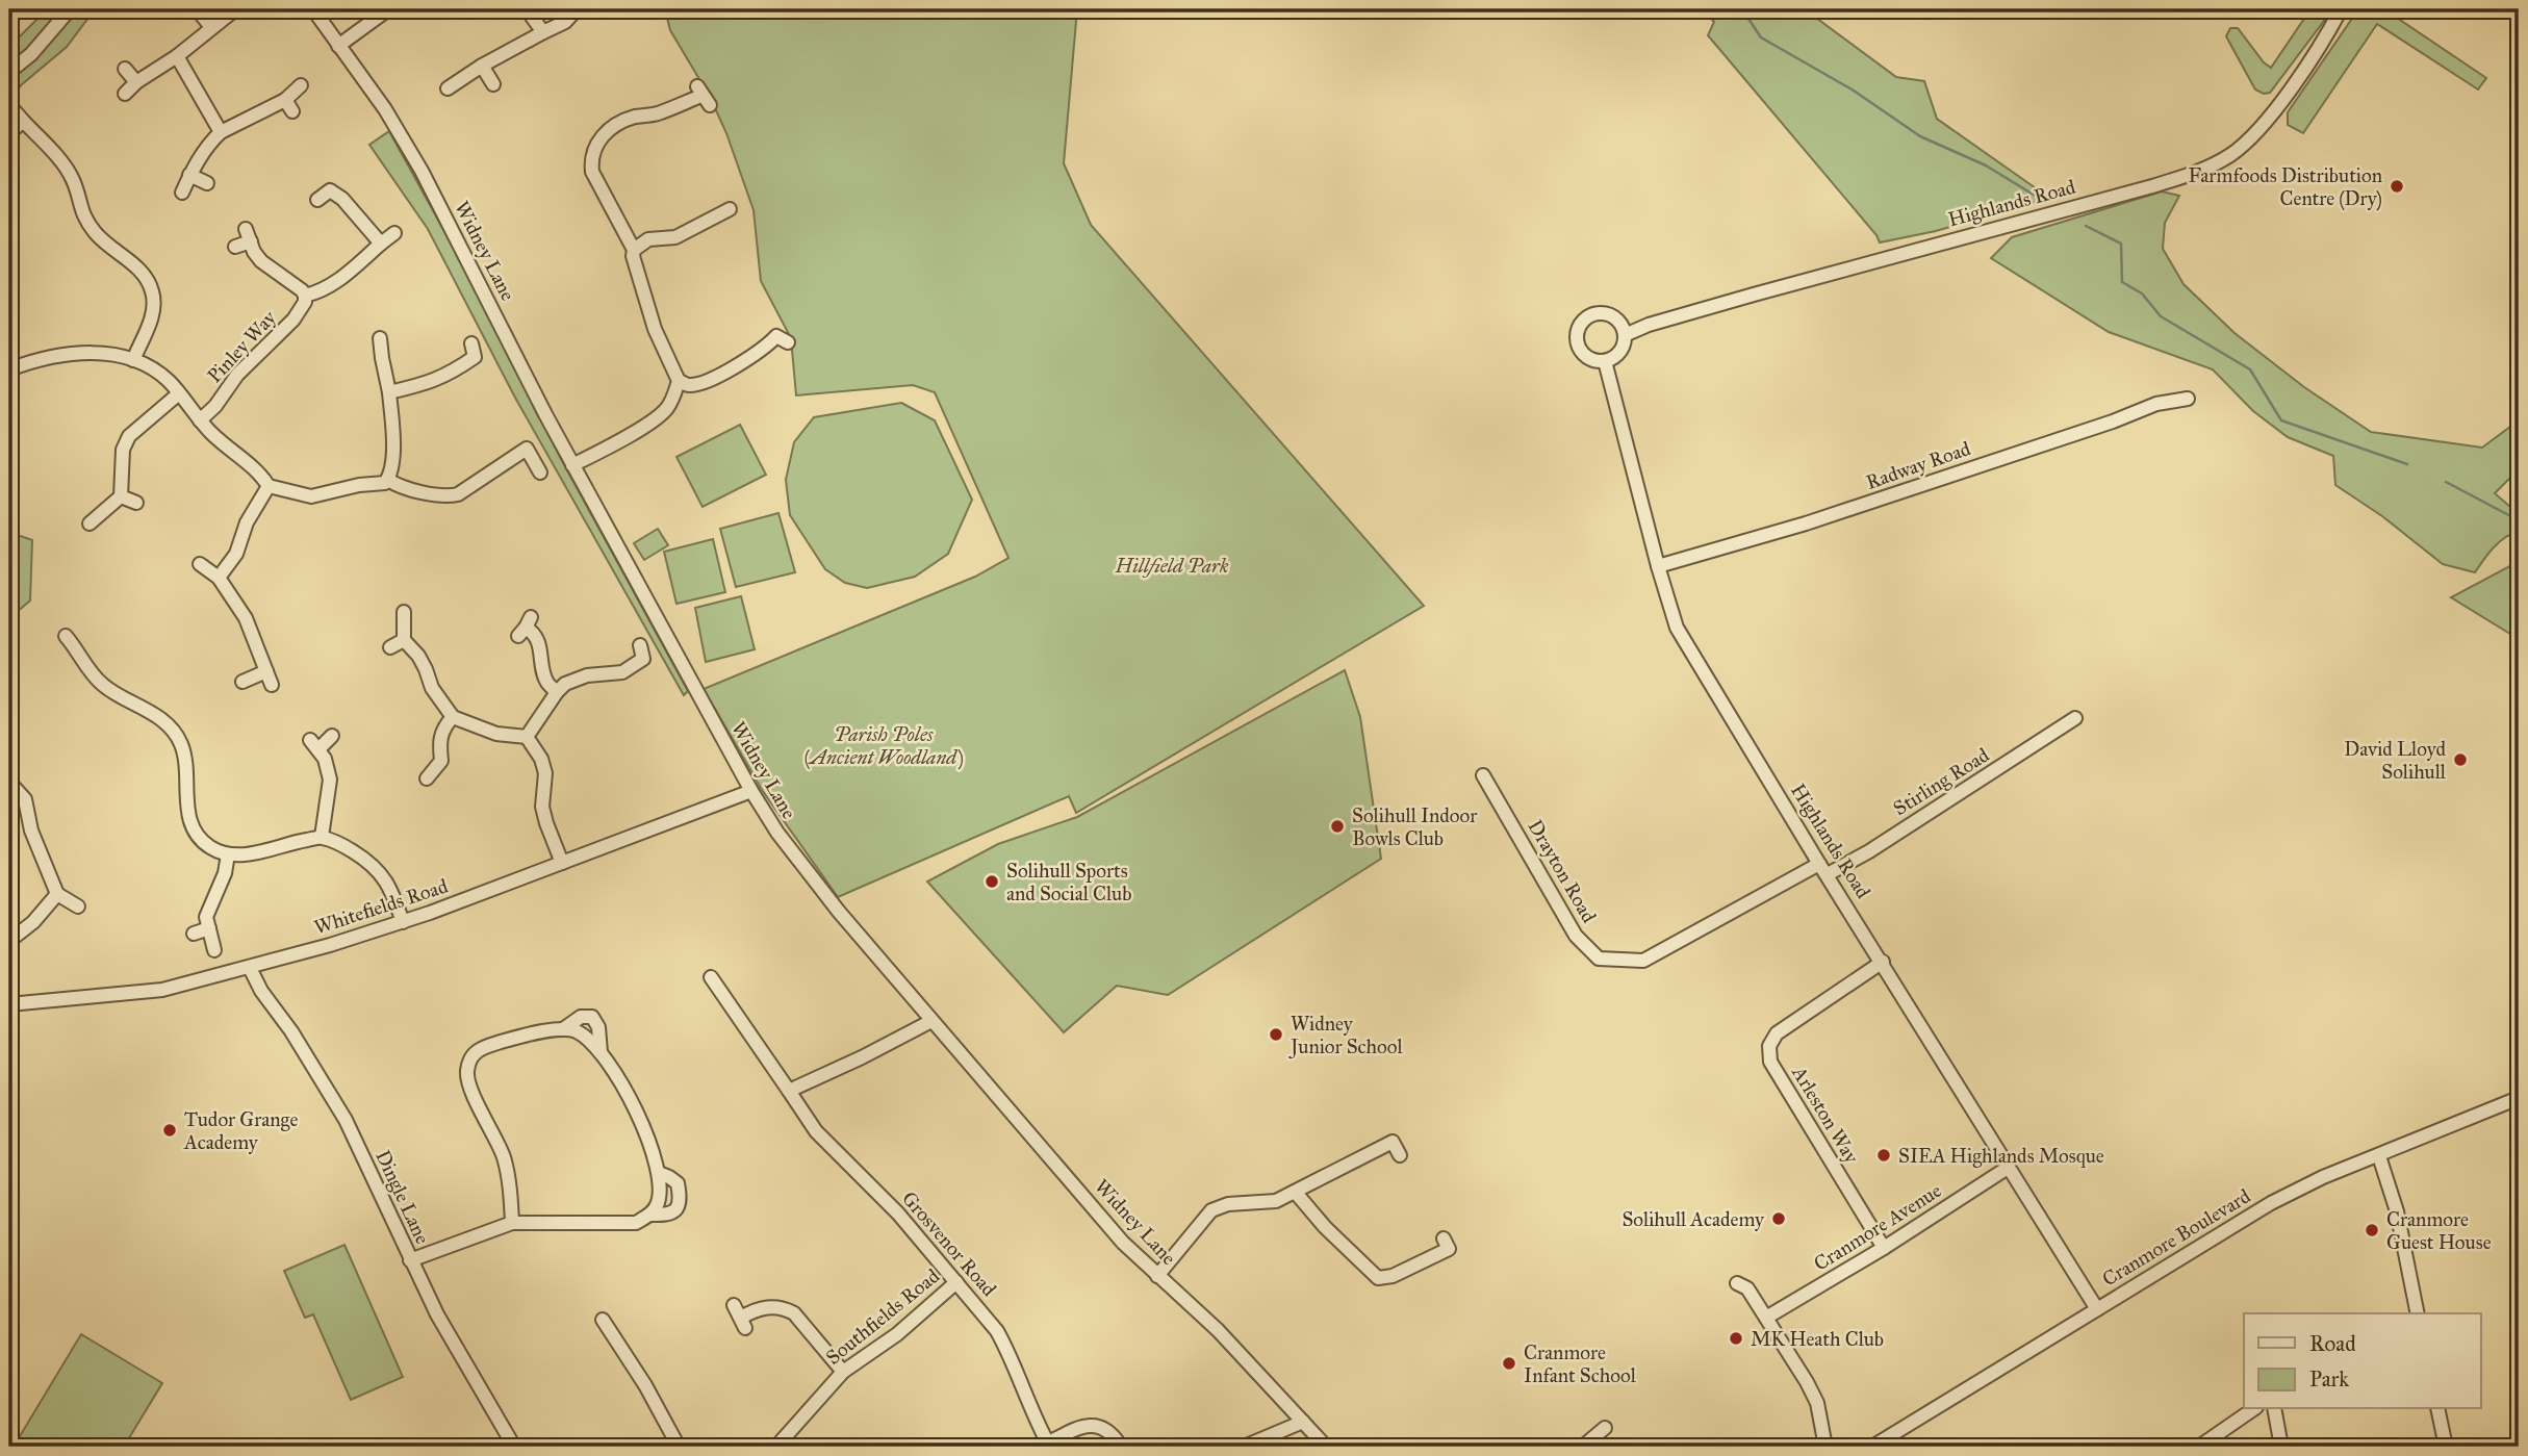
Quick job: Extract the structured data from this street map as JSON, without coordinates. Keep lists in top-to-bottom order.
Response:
{
  "streets": {
    "street": [
      "Highlands Road",
      "Widney Lane",
      "Pinley Way",
      "Radway Road",
      "Stirling Road",
      "Drayton Road",
      "Whitefields Road",
      "Arleston Way",
      "Dingle Lane",
      "Cranmore Avenue",
      "Cranmore Boulevard",
      "Grosvenor Road",
      "Southfields Road"
    ]
  },
  "crossings": [
    ["Highlands Road", "Radway Road"],
    ["Highlands Road", "Stirling Road"],
    ["Highlands Road", "Drayton Road"],
    ["Highlands Road", "Arleston Way"],
    ["Highlands Road", "Cranmore Avenue"],
    ["Highlands Road", "Cranmore Boulevard"],
    ["Widney Lane", "Whitefields Road"],
    ["Stirling Road", "Drayton Road"],
    ["Whitefields Road", "Dingle Lane"],
    ["Arleston Way", "Cranmore Avenue"],
    ["Grosvenor Road", "Southfields Road"]
  ],
  "parks": ["Hillfield Park", "Parish Poles (Ancient Woodland)"],
  "places": [
    "Farmfoods Distribution Centre (Dry)",
    "David Lloyd Solihull",
    "Solihull Indoor Bowls Club",
    "Solihull Sports and Social Club",
    "Widney Junior School",
    "Tudor Grange Academy",
    "SIEA Highlands Mosque",
    "Solihull Academy",
    "Cranmore Guest House",
    "MK Heath Club",
    "Cranmore Infant School"
  ],
  "legend": ["Road", "Park"]
}
